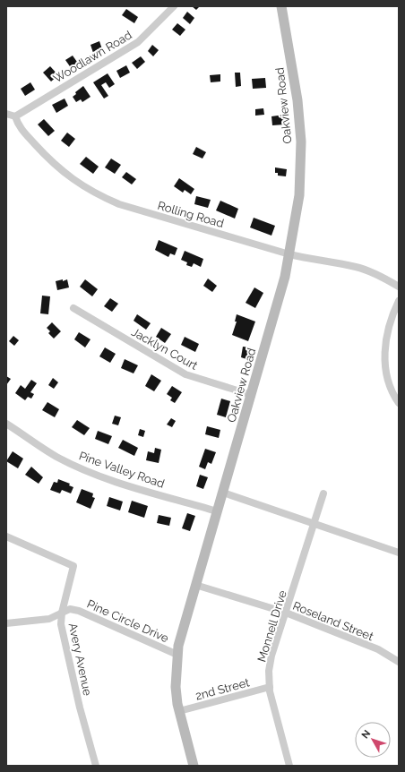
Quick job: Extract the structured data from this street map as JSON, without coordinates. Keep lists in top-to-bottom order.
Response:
{
  "streets": {
    "street": [
      "Woodlawn Road",
      "Oakview Road",
      "Rolling Road",
      "Jacklyn Court",
      "Pine Valley Road",
      "Pine Circle Drive",
      "Roseland Street",
      "Monnell Drive",
      "Avery Avenue",
      "2nd Street"
    ]
  },
  "crossings": [
    ["Woodlawn Road", "Rolling Road"],
    ["Oakview Road", "Rolling Road"],
    ["Oakview Road", "Jacklyn Court"],
    ["Oakview Road", "Pine Valley Road"],
    ["Oakview Road", "Pine Circle Drive"],
    ["Oakview Road", "Roseland Street"],
    ["Oakview Road", "2nd Street"],
    ["Pine Circle Drive", "Avery Avenue"],
    ["Roseland Street", "Monnell Drive"],
    ["Monnell Drive", "2nd Street"]
  ],
  "north": "top left"
}
